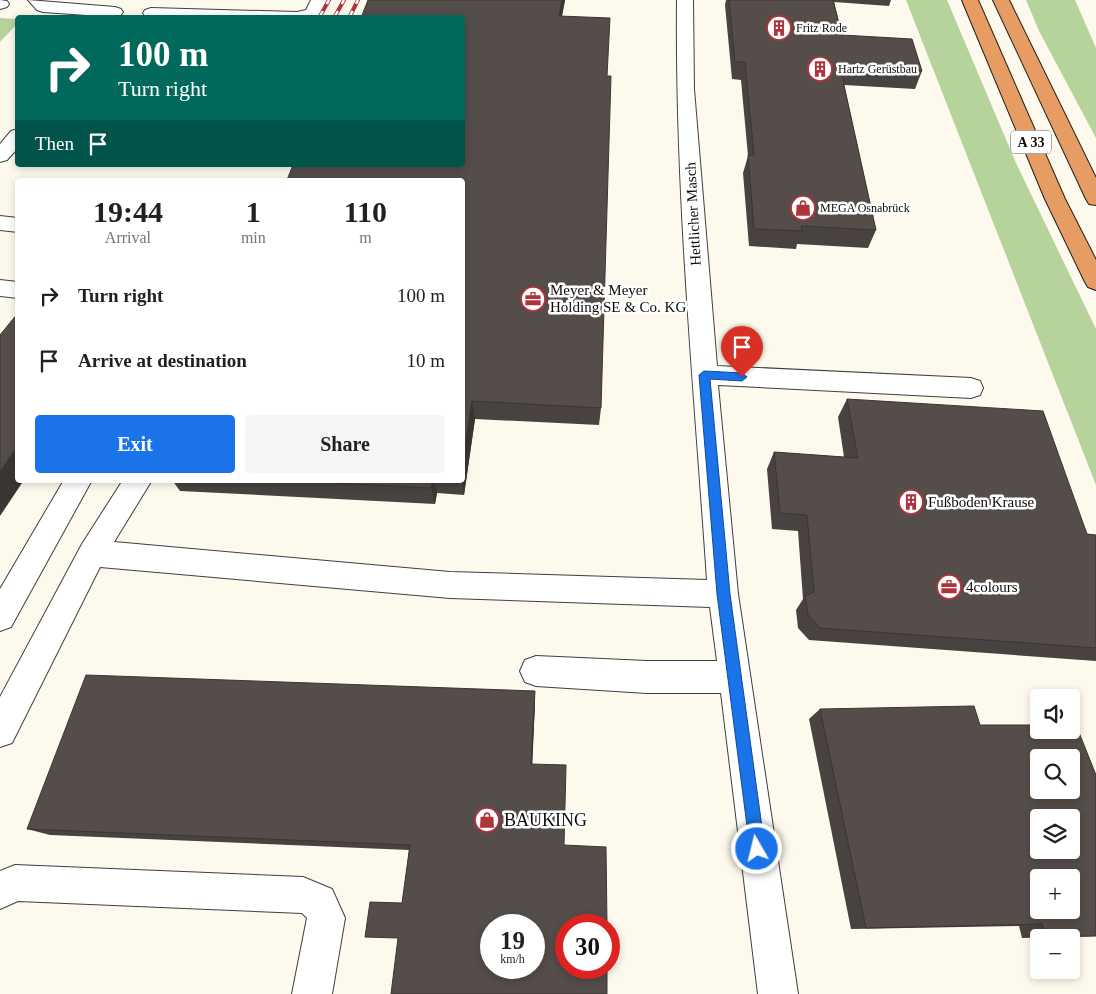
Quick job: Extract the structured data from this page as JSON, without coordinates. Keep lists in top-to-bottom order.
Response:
{
  "streets": {
    "highway": ["A 33"],
    "street": ["Hettlicher Masch"]
  },
  "places": {
    "building": ["Fritz Rode", "Hartz Gerüstbau", "Fußboden Krause"],
    "shop": ["MEGA Osnabrück", "BAUKING"],
    "office": ["Meyer & Meyer Holding SE & Co. KG", "4colours"]
  },
  "page": {
    "turn": ["100 m", "Turn right"],
    "then": "Then",
    "eta": [
      "19:44",
      "Arrival",
      "1",
      "min",
      "110",
      "m"
    ],
    "list": [
      {
        "name": "Turn right",
        "value": "100 m"
      },
      {
        "name": "Arrive at destination",
        "value": "10 m"
      }
    ],
    "buttons": ["Exit", "Share"],
    "map_buttons": ["+", "−"],
    "speed": "19 km/h",
    "limit": "30"
  }
}
